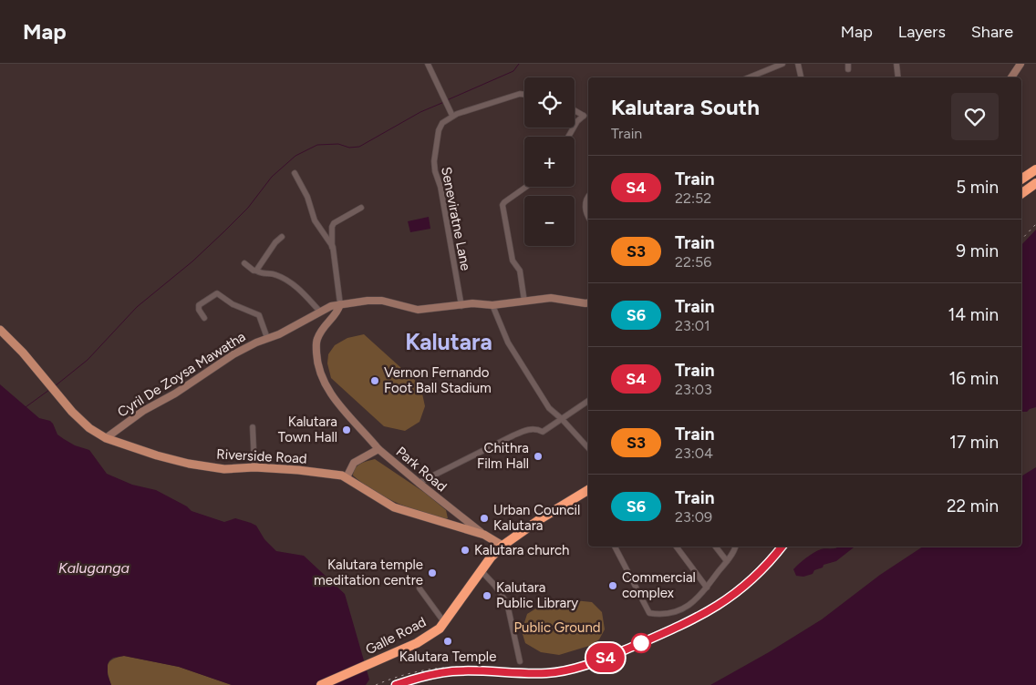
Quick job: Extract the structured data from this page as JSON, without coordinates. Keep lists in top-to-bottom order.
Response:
{
  "streets": {
    "highway": ["Galle Road"],
    "main road": ["Riverside Road"],
    "street": ["Seneviratne Lane", "Cyril De Zoysa Mawatha", "Park Road"]
  },
  "crossings": [
    ["Seneviratne Lane", "Cyril De Zoysa Mawatha"],
    ["Cyril De Zoysa Mawatha", "Riverside Road"],
    ["Riverside Road", "Park Road"],
    ["Riverside Road", "Galle Road"]
  ],
  "districts": ["Kalutara"],
  "water": ["Kaluganga"],
  "parks": ["Public Ground"],
  "places": [
    "Vernon Fernando Foot Ball Stadium",
    "Kalutara Town Hall",
    "Chithra Film Hall",
    "Urban Council Kalutara",
    "Kalutara church",
    "Kalutara temple meditation centre",
    "Commercial complex",
    "Kalutara Public Library",
    "Kalutara Temple"
  ],
  "page": {
    "header": "Map",
    "nav": ["Map", "Layers", "Share"],
    "on_map": "S4",
    "map_buttons": ["+", "−"],
    "heading": ["Kalutara South", "Train"],
    "list": [
      {
        "mark": "S4",
        "name": "Train",
        "note": "22:52",
        "value": "5 min"
      },
      {
        "mark": "S3",
        "name": "Train",
        "note": "22:56",
        "value": "9 min"
      },
      {
        "mark": "S6",
        "name": "Train",
        "note": "23:01",
        "value": "14 min"
      },
      {
        "mark": "S4",
        "name": "Train",
        "note": "23:03",
        "value": "16 min"
      },
      {
        "mark": "S3",
        "name": "Train",
        "note": "23:04",
        "value": "17 min"
      },
      {
        "mark": "S6",
        "name": "Train",
        "note": "23:09",
        "value": "22 min"
      }
    ]
  }
}
